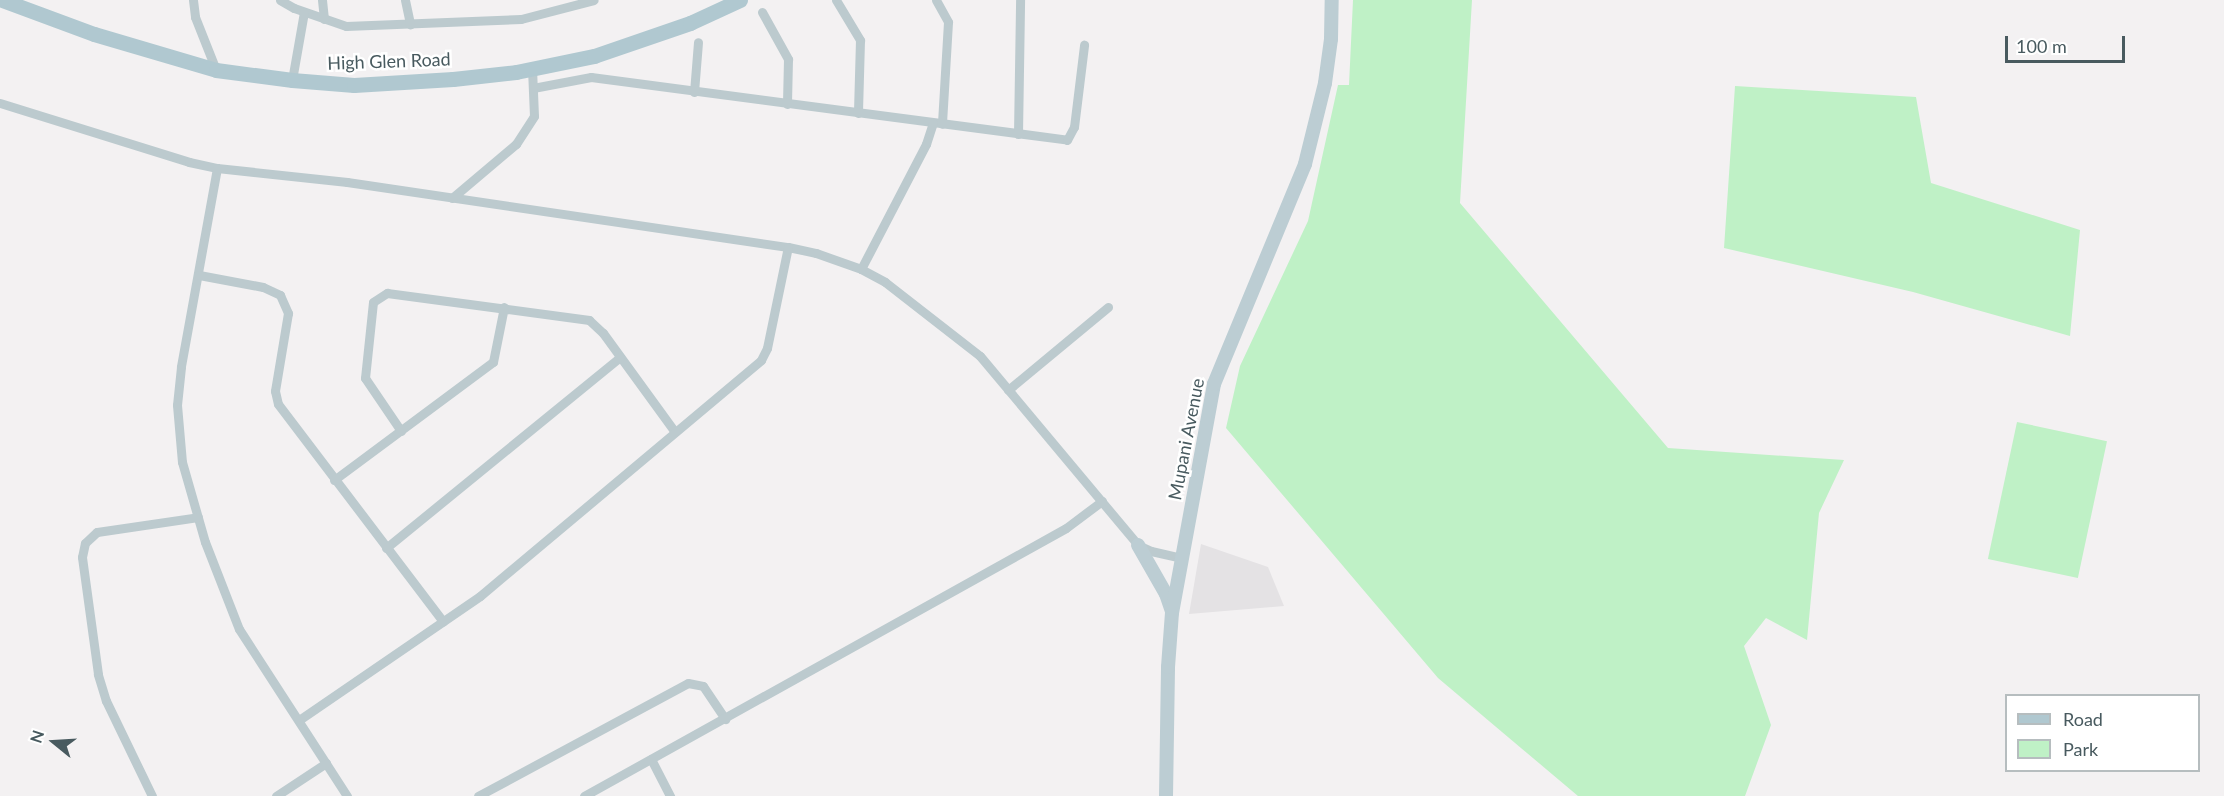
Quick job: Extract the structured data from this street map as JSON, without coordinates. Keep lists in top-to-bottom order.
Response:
{
  "streets": {
    "main road": ["High Glen Road"],
    "street": ["Mupani Avenue"]
  },
  "legend": ["Road", "Park"],
  "scale_bar": "100 m",
  "north": "left"
}
